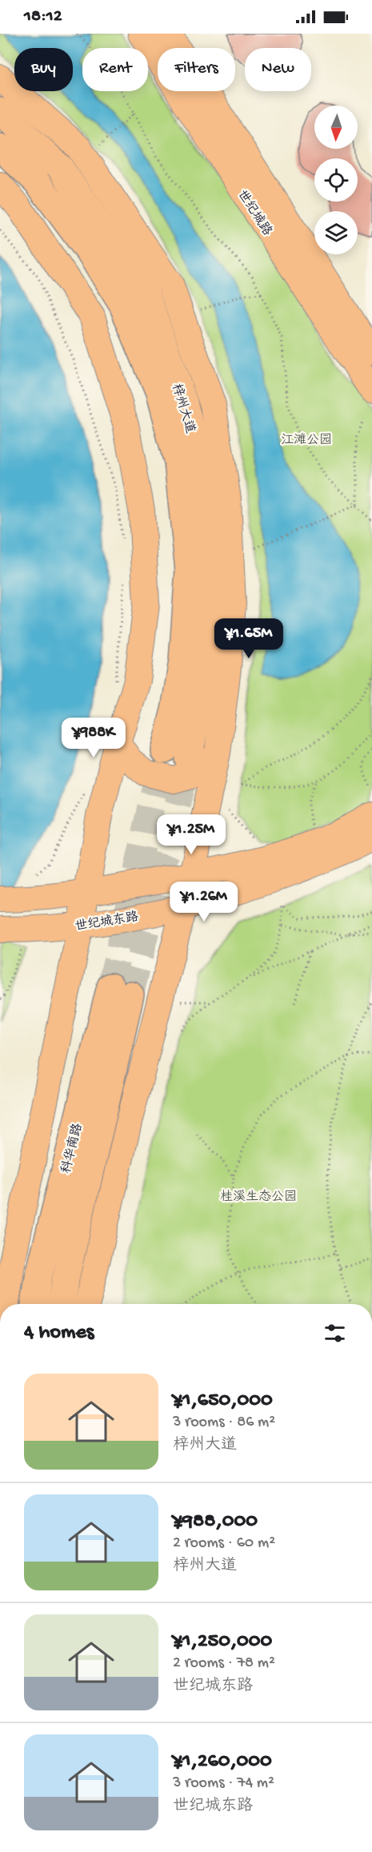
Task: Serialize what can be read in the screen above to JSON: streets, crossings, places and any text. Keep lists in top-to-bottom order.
{
  "streets": {
    "highway": ["梓州大道", "科华南路"],
    "main road": ["世纪城路", "世纪城东路"]
  },
  "parks": ["江滩公园", "桂溪生态公园"],
  "north": "bottom",
  "page": {
    "status": "18:12",
    "chip": [
      "Buy",
      "Rent",
      "Filters",
      "New"
    ],
    "price": [
      "¥1.65M",
      "¥988K",
      "¥1.25M",
      "¥1.26M"
    ],
    "heading": "4 homes",
    "list": [
      {
        "name": "¥1,650,000",
        "note": "3 rooms · 86 m² · 梓州大道"
      },
      {
        "name": "¥988,000",
        "note": "2 rooms · 60 m² · 梓州大道"
      },
      {
        "name": "¥1,250,000",
        "note": "2 rooms · 78 m² · 世纪城东路"
      },
      {
        "name": "¥1,260,000",
        "note": "3 rooms · 74 m² · 世纪城东路"
      }
    ]
  }
}
